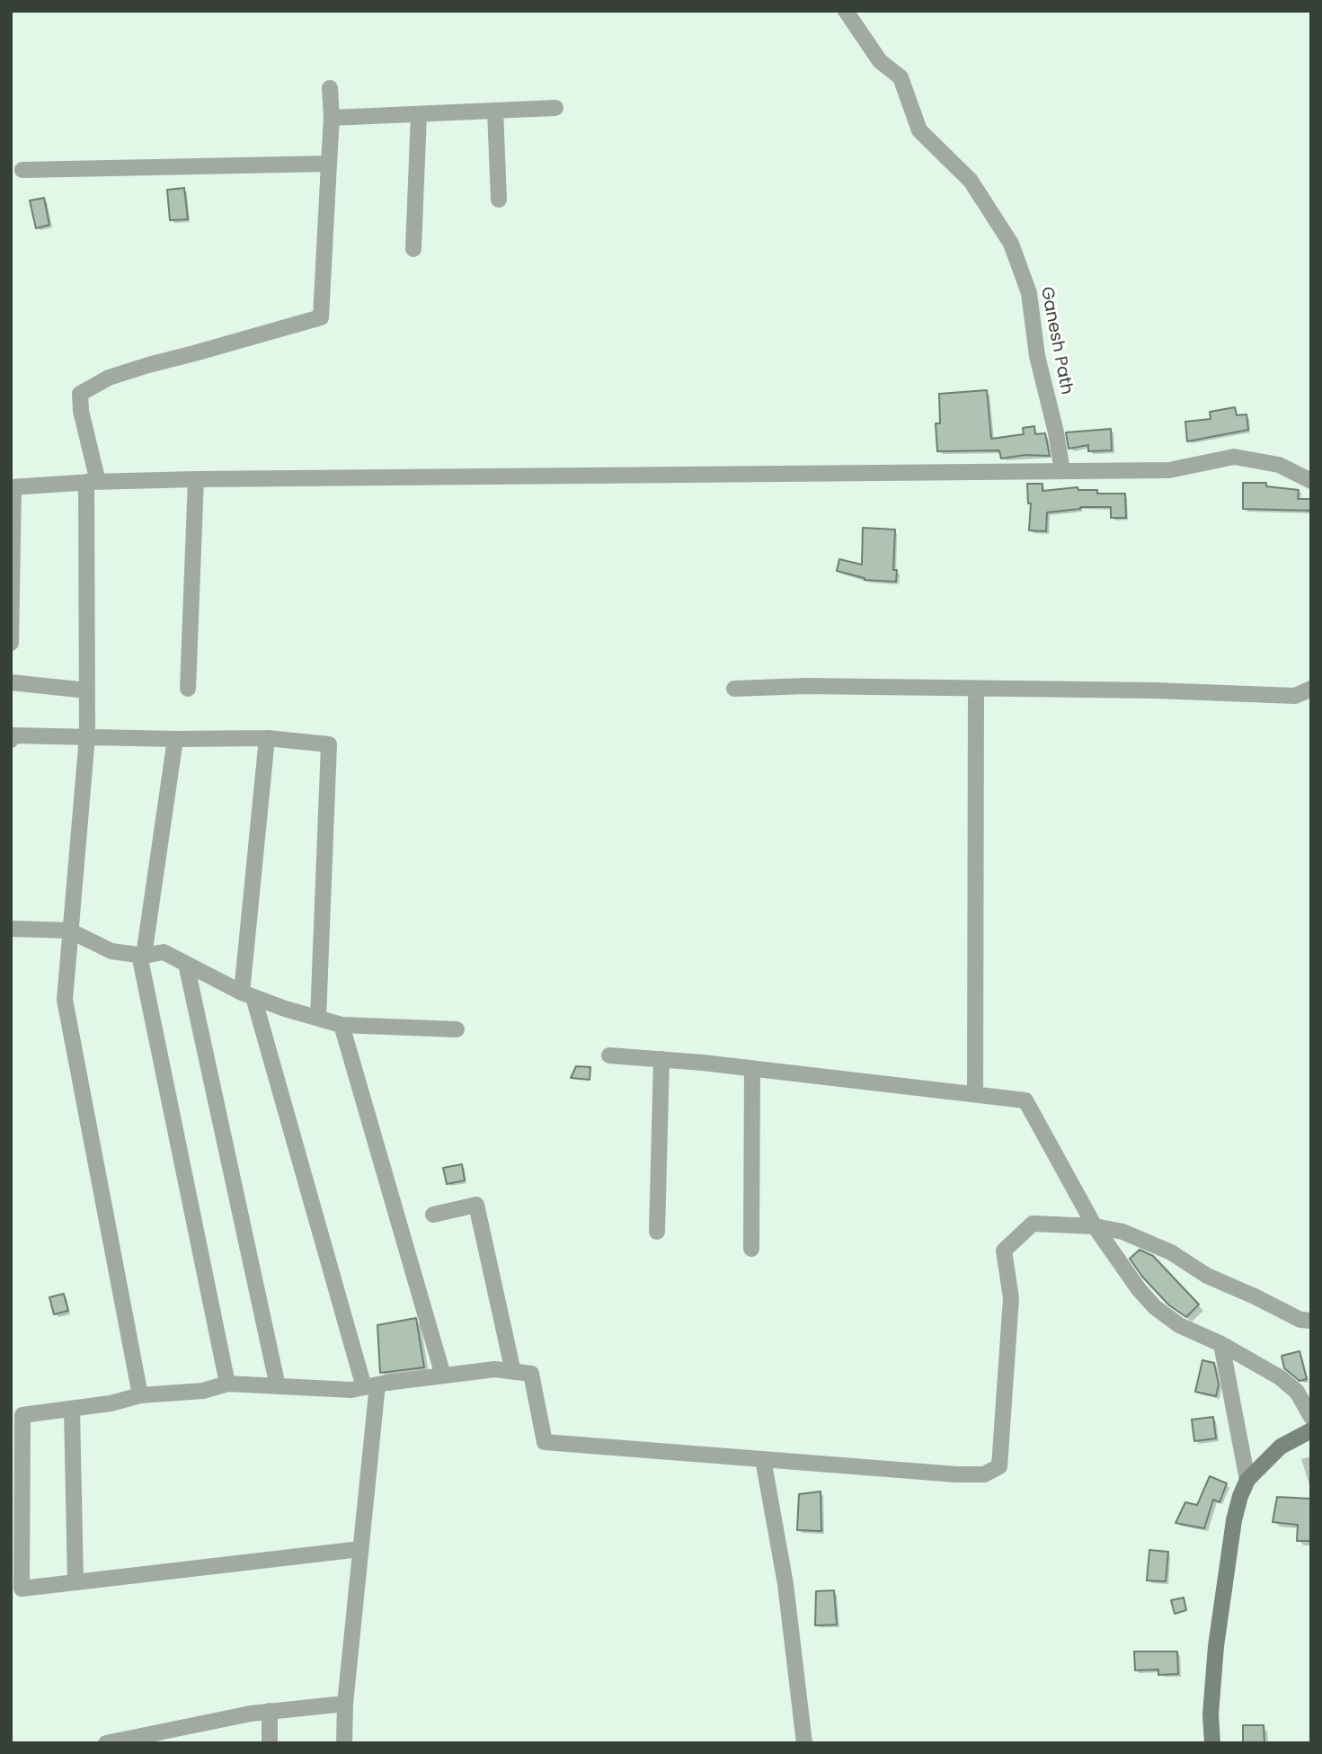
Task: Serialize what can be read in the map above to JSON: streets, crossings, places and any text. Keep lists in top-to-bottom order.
{
  "streets": {
    "street": ["Ganesh Path"]
  }
}
